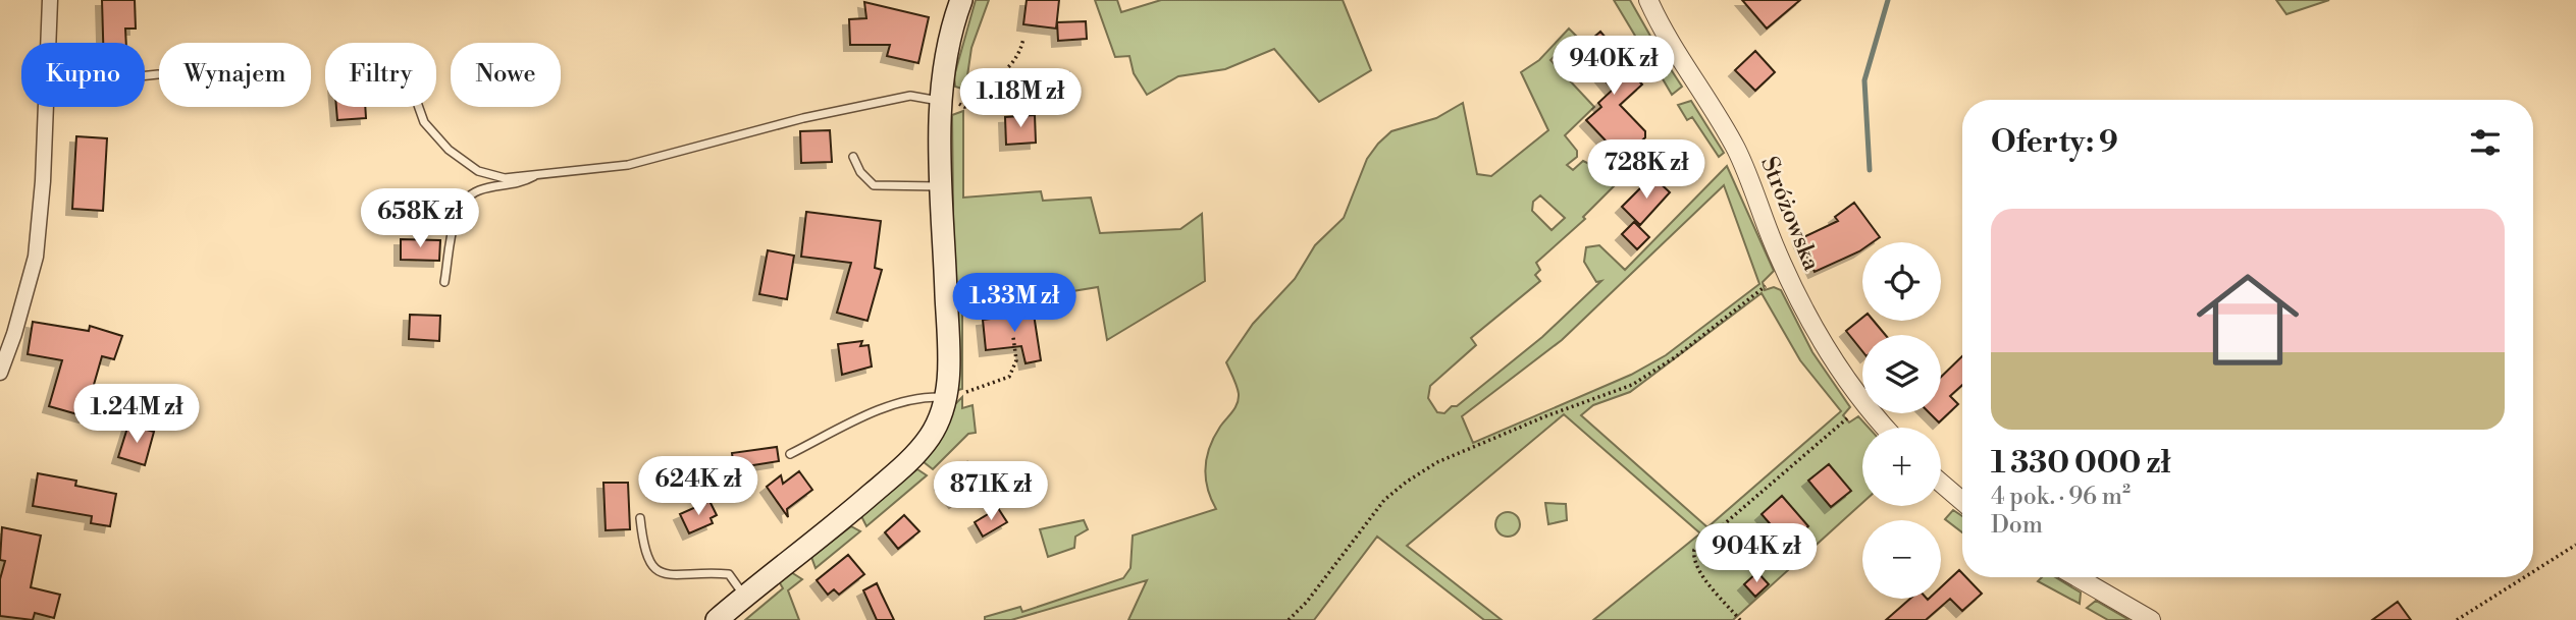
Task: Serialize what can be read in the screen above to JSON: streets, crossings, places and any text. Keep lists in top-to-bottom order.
{
  "streets": {
    "street": ["Stróżowska"]
  },
  "page": {
    "price": [
      "940K zł",
      "1.18M zł",
      "728K zł",
      "658K zł",
      "1.33M zł",
      "1.24M zł",
      "624K zł",
      "871K zł",
      "904K zł"
    ],
    "chip": [
      "Kupno",
      "Wynajem",
      "Filtry",
      "Nowe"
    ],
    "heading": "Oferty: 9",
    "list": [
      {
        "name": "1 330 000 zł",
        "note": "4 pok. · 96 m² · Dom"
      }
    ],
    "map_buttons": ["+", "−"]
  }
}
